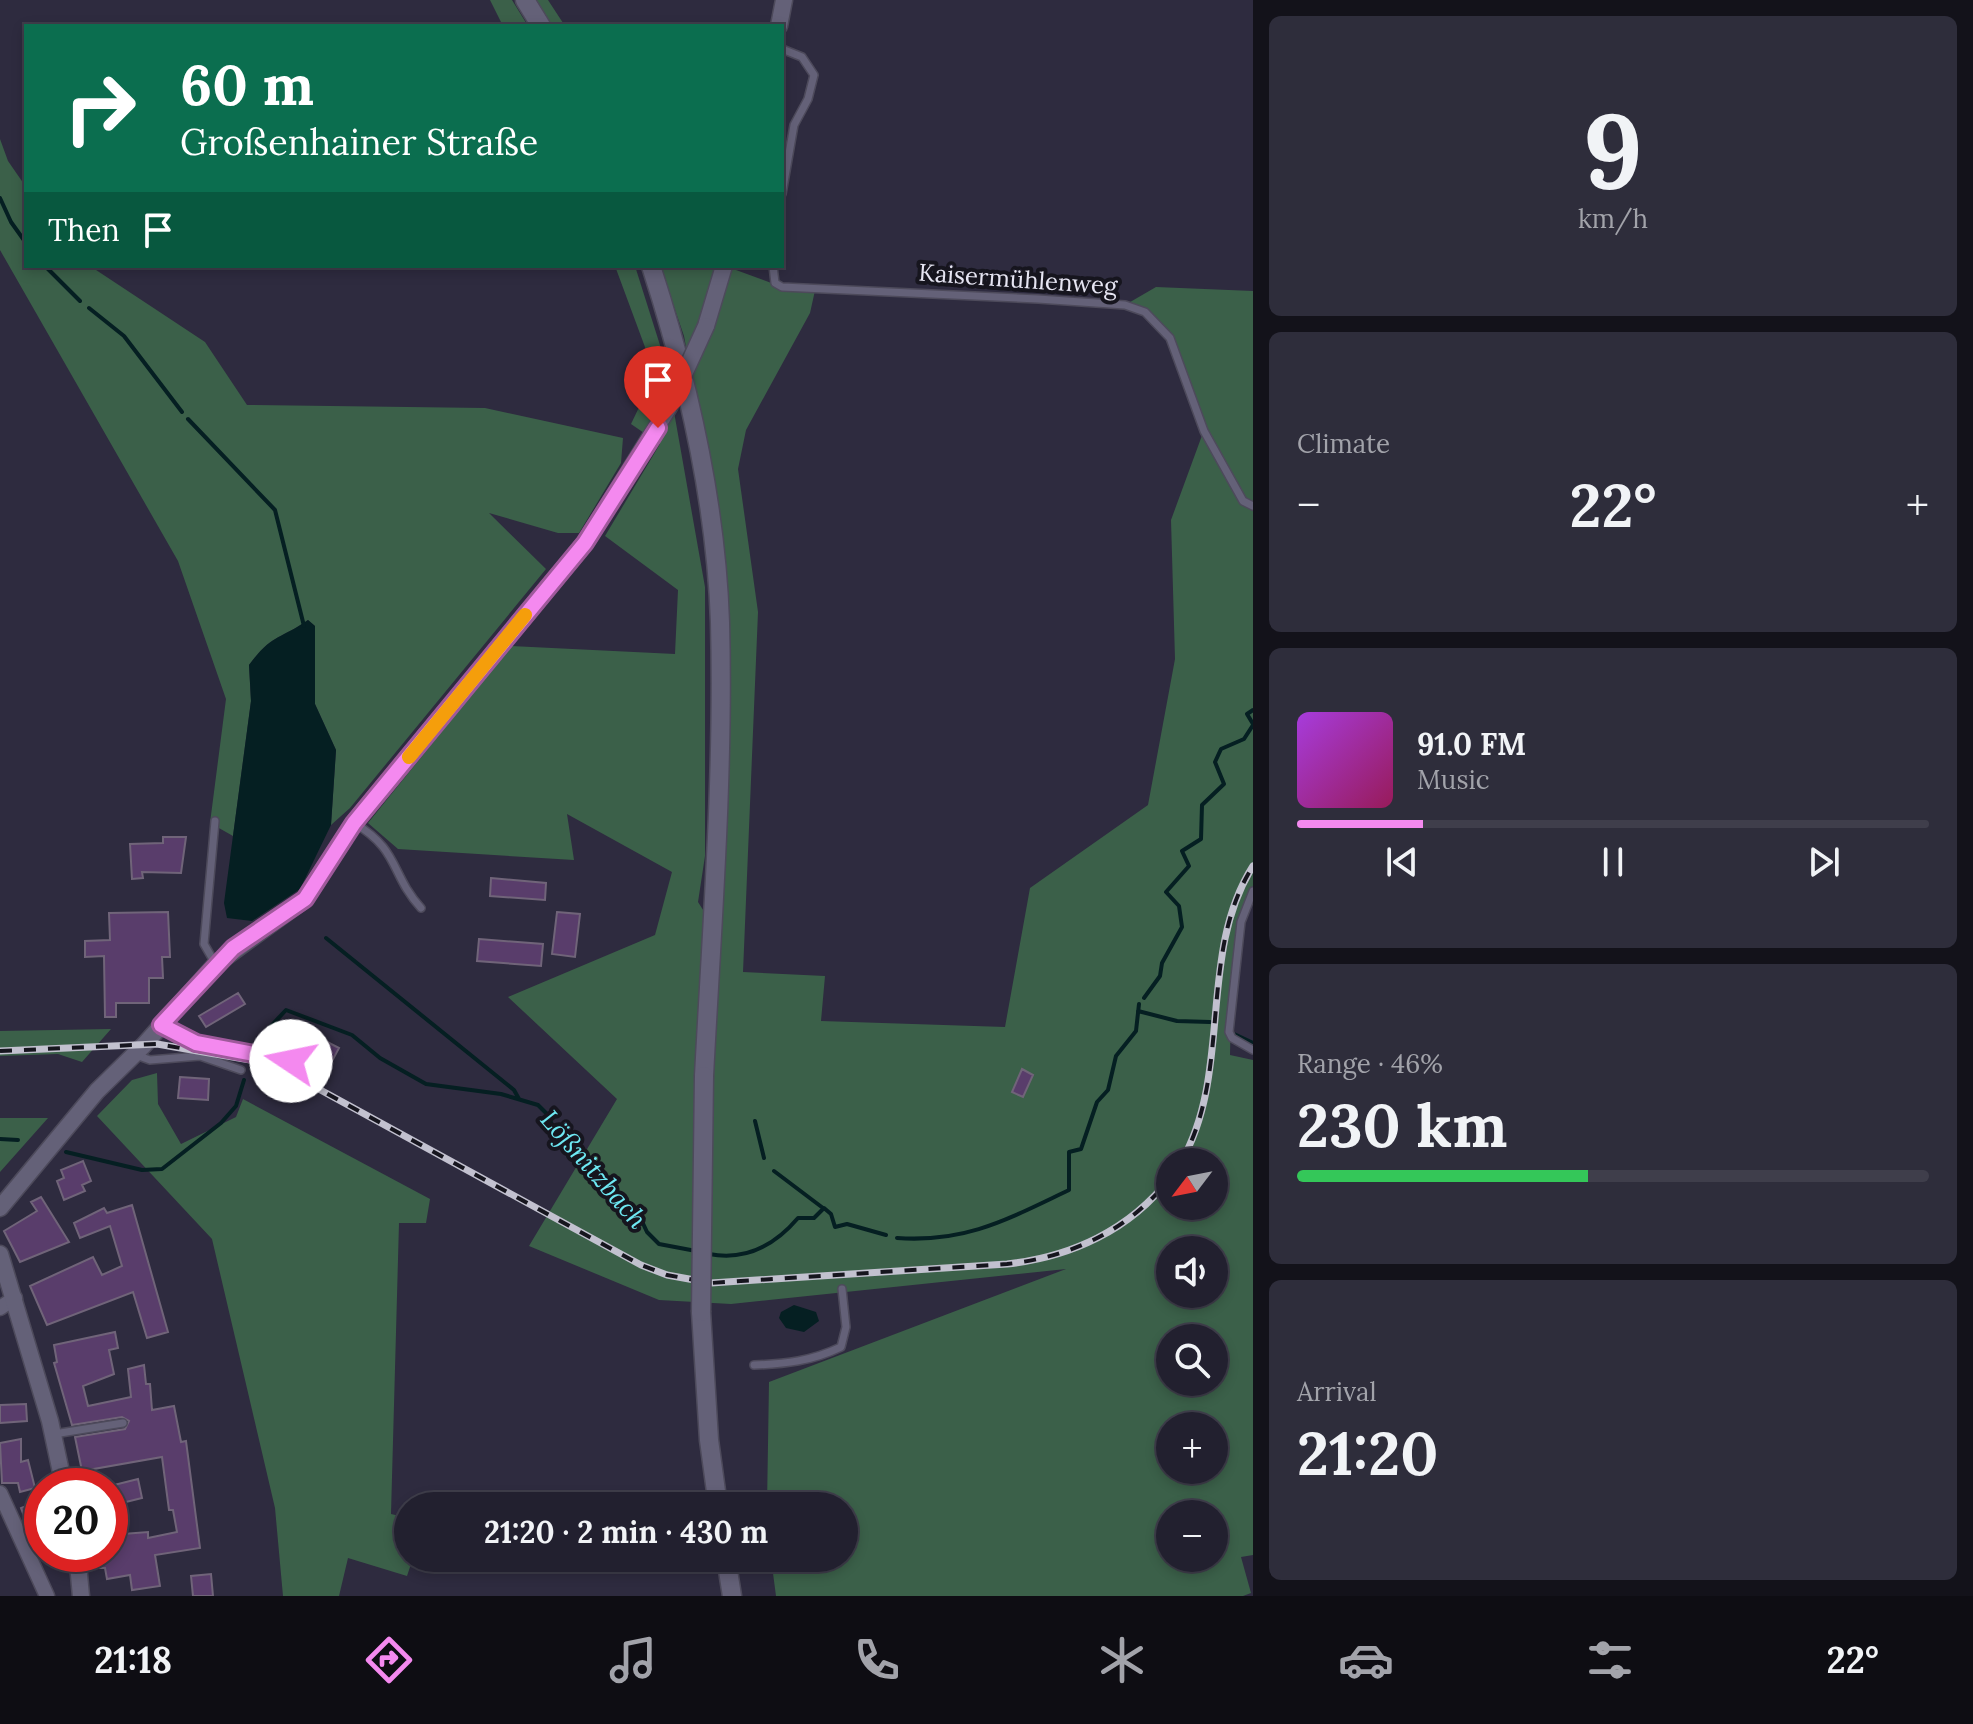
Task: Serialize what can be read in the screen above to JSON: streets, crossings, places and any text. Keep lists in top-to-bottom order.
{
  "streets": {
    "lane": ["Kaisermühlenweg"]
  },
  "water": ["Lößnitzbach"],
  "north": "bottom left",
  "page": {
    "tile": [
      ["9", "km/h"],
      "Climate",
      ["Range · 46%", "230 km"],
      ["Arrival", "21:20"]
    ],
    "turn": ["60 m", "Großenhainer Straße"],
    "then": "Then",
    "heat": ["−", "22°", "+"],
    "song": ["91.0 FM", "Music"],
    "map_buttons": ["+", "−"],
    "limit": "20",
    "trip": "21:20 · 2 min · 430 m",
    "tabs": ["21:18", "22°"]
  }
}
